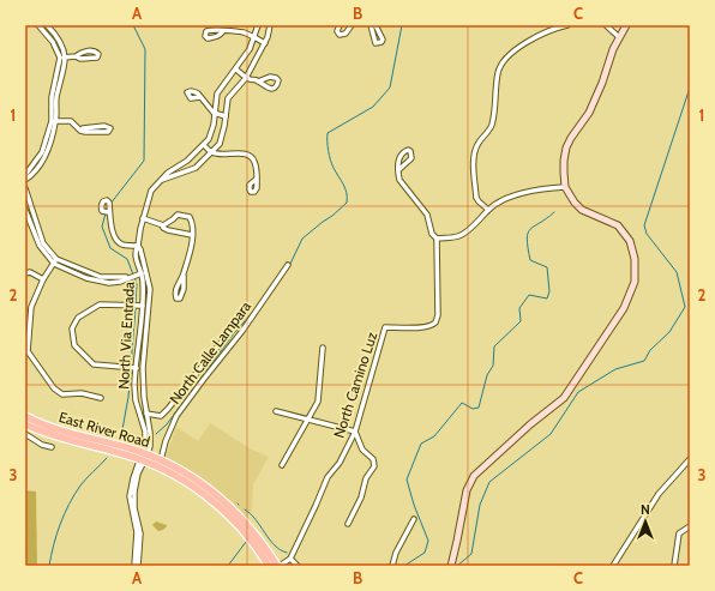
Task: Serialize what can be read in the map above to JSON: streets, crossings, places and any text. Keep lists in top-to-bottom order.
{
  "streets": {
    "main road": ["East River Road"],
    "street": ["North Via Entrada", "North Calle Lampara", "North Camino Luz"]
  },
  "crossings": [
    ["North Via Entrada", "North Calle Lampara"],
    ["North Via Entrada", "East River Road"],
    ["North Calle Lampara", "East River Road"]
  ],
  "north": "top",
  "grid": {
    "columns": ["A", "B", "C"],
    "rows": ["1", "2", "3"]
  }
}
